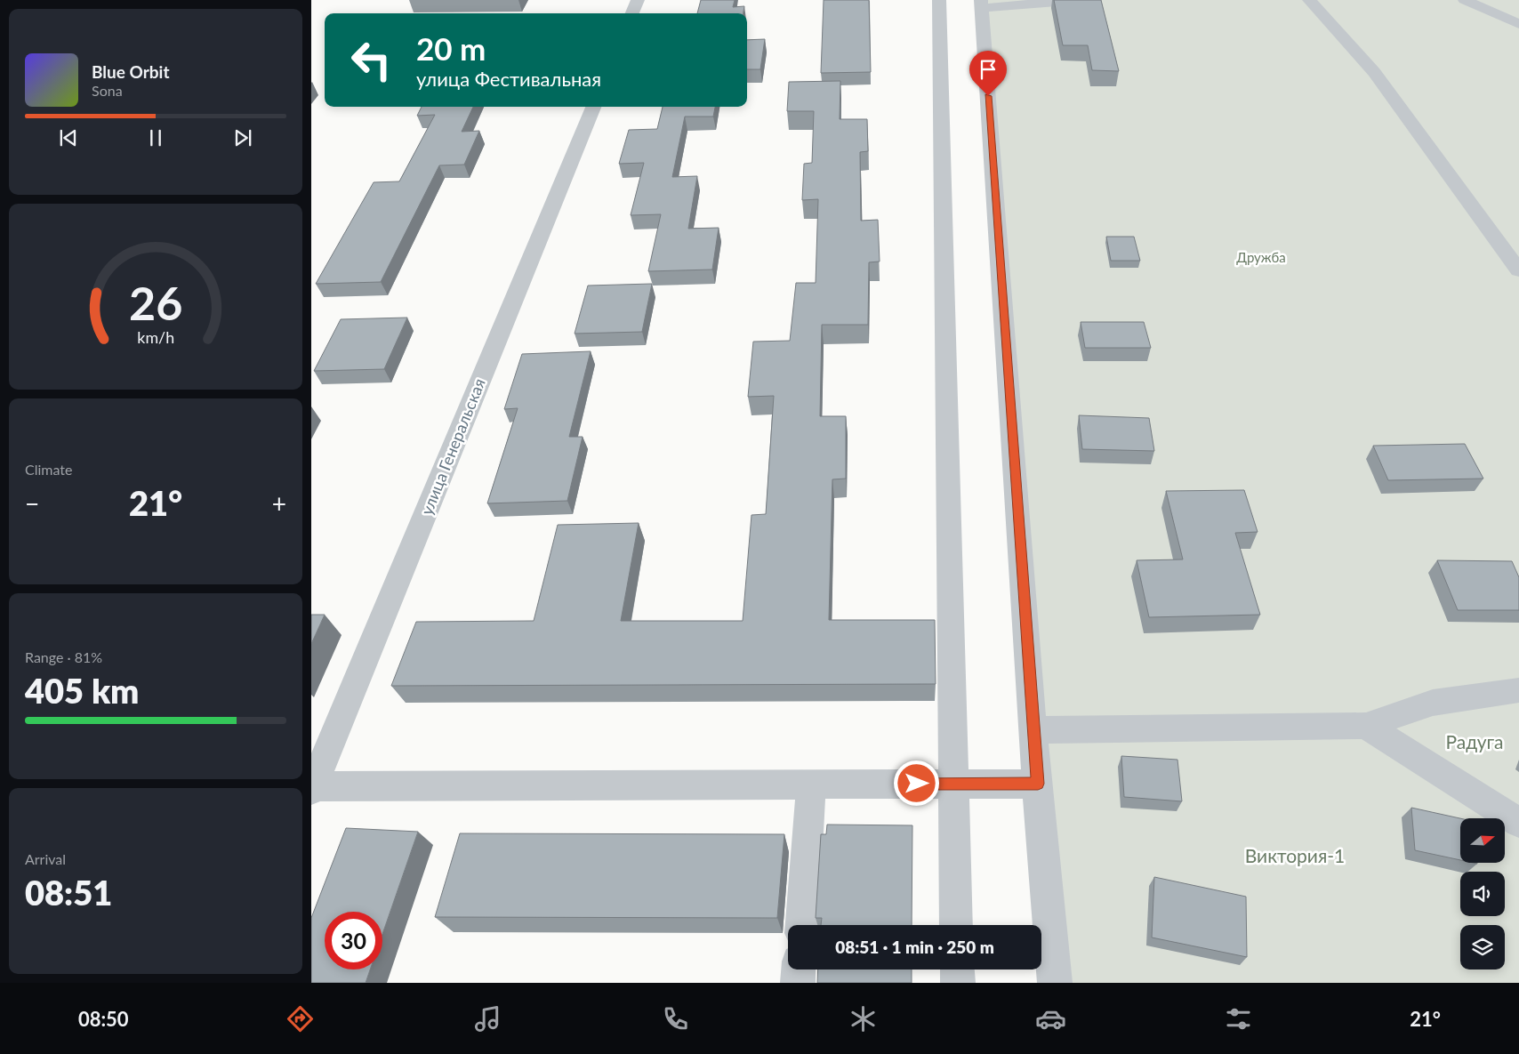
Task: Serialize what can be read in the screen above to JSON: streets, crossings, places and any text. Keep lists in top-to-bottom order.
{
  "streets": {
    "street": ["улица Генеральская"]
  },
  "parks": ["Дружба", "Радуга", "Виктория-1"],
  "north": "right",
  "page": {
    "turn": ["20 m", "улица Фестивальная"],
    "song": ["Blue Orbit", "Sona"],
    "tile": [
      "Climate",
      ["Range · 81%", "405 km"],
      ["Arrival", "08:51"]
    ],
    "heat": ["−", "21°", "+"],
    "limit": "30",
    "trip": "08:51 · 1 min · 250 m",
    "tabs": ["08:50", "21°"],
    "gauge": ["26", "km/h"]
  }
}
